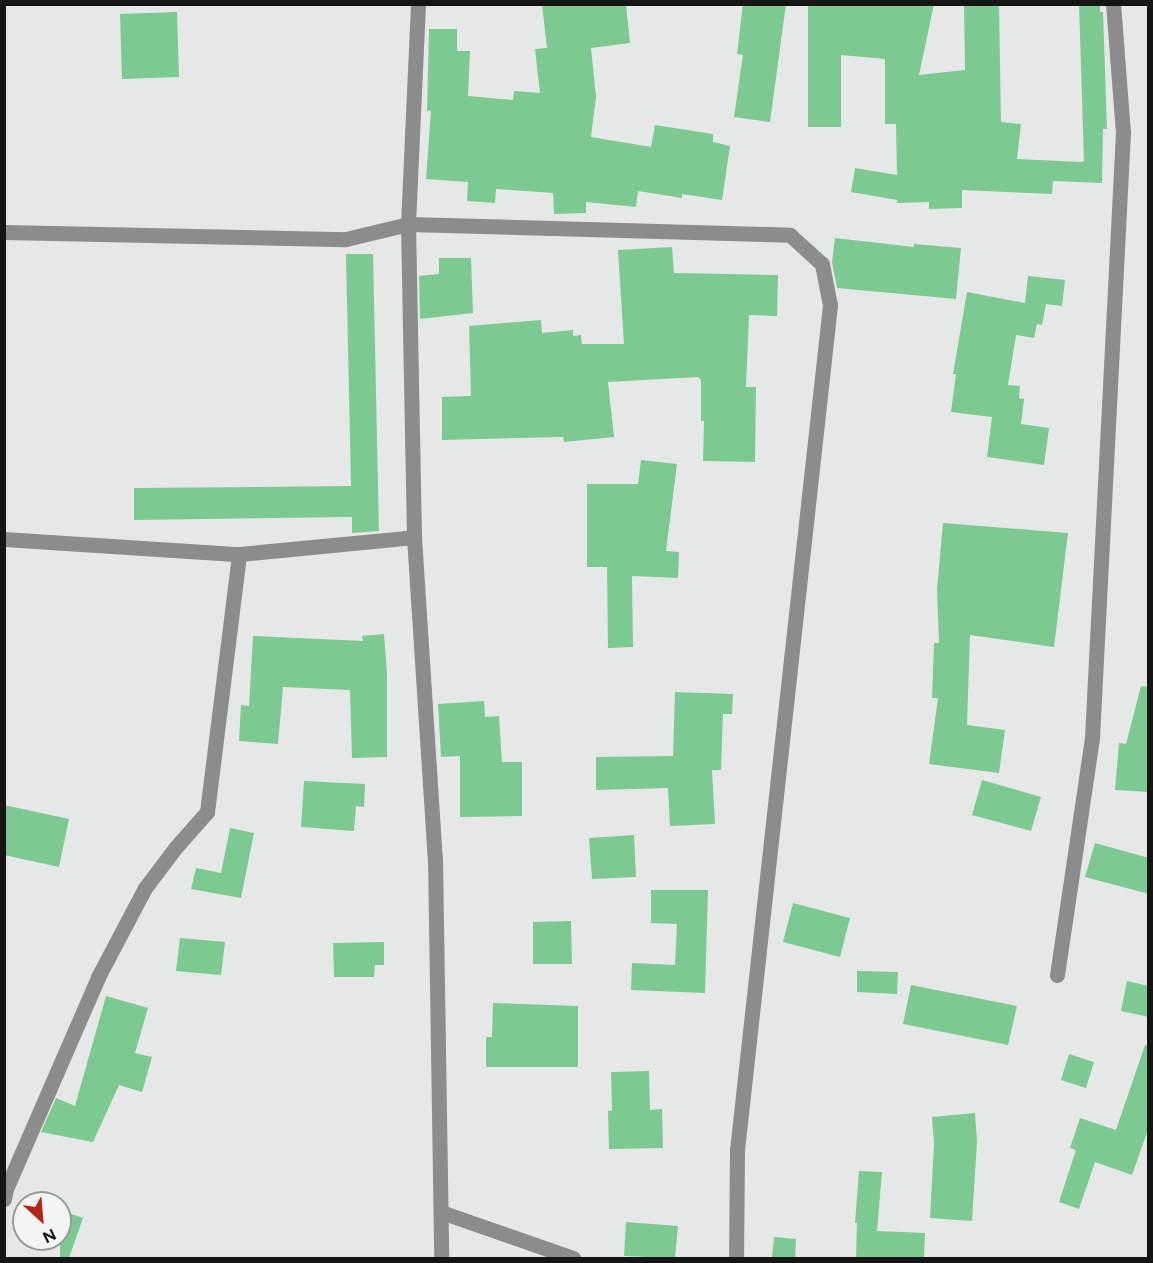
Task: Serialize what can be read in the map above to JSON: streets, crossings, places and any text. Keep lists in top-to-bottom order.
{
  "north": "bottom right"
}
